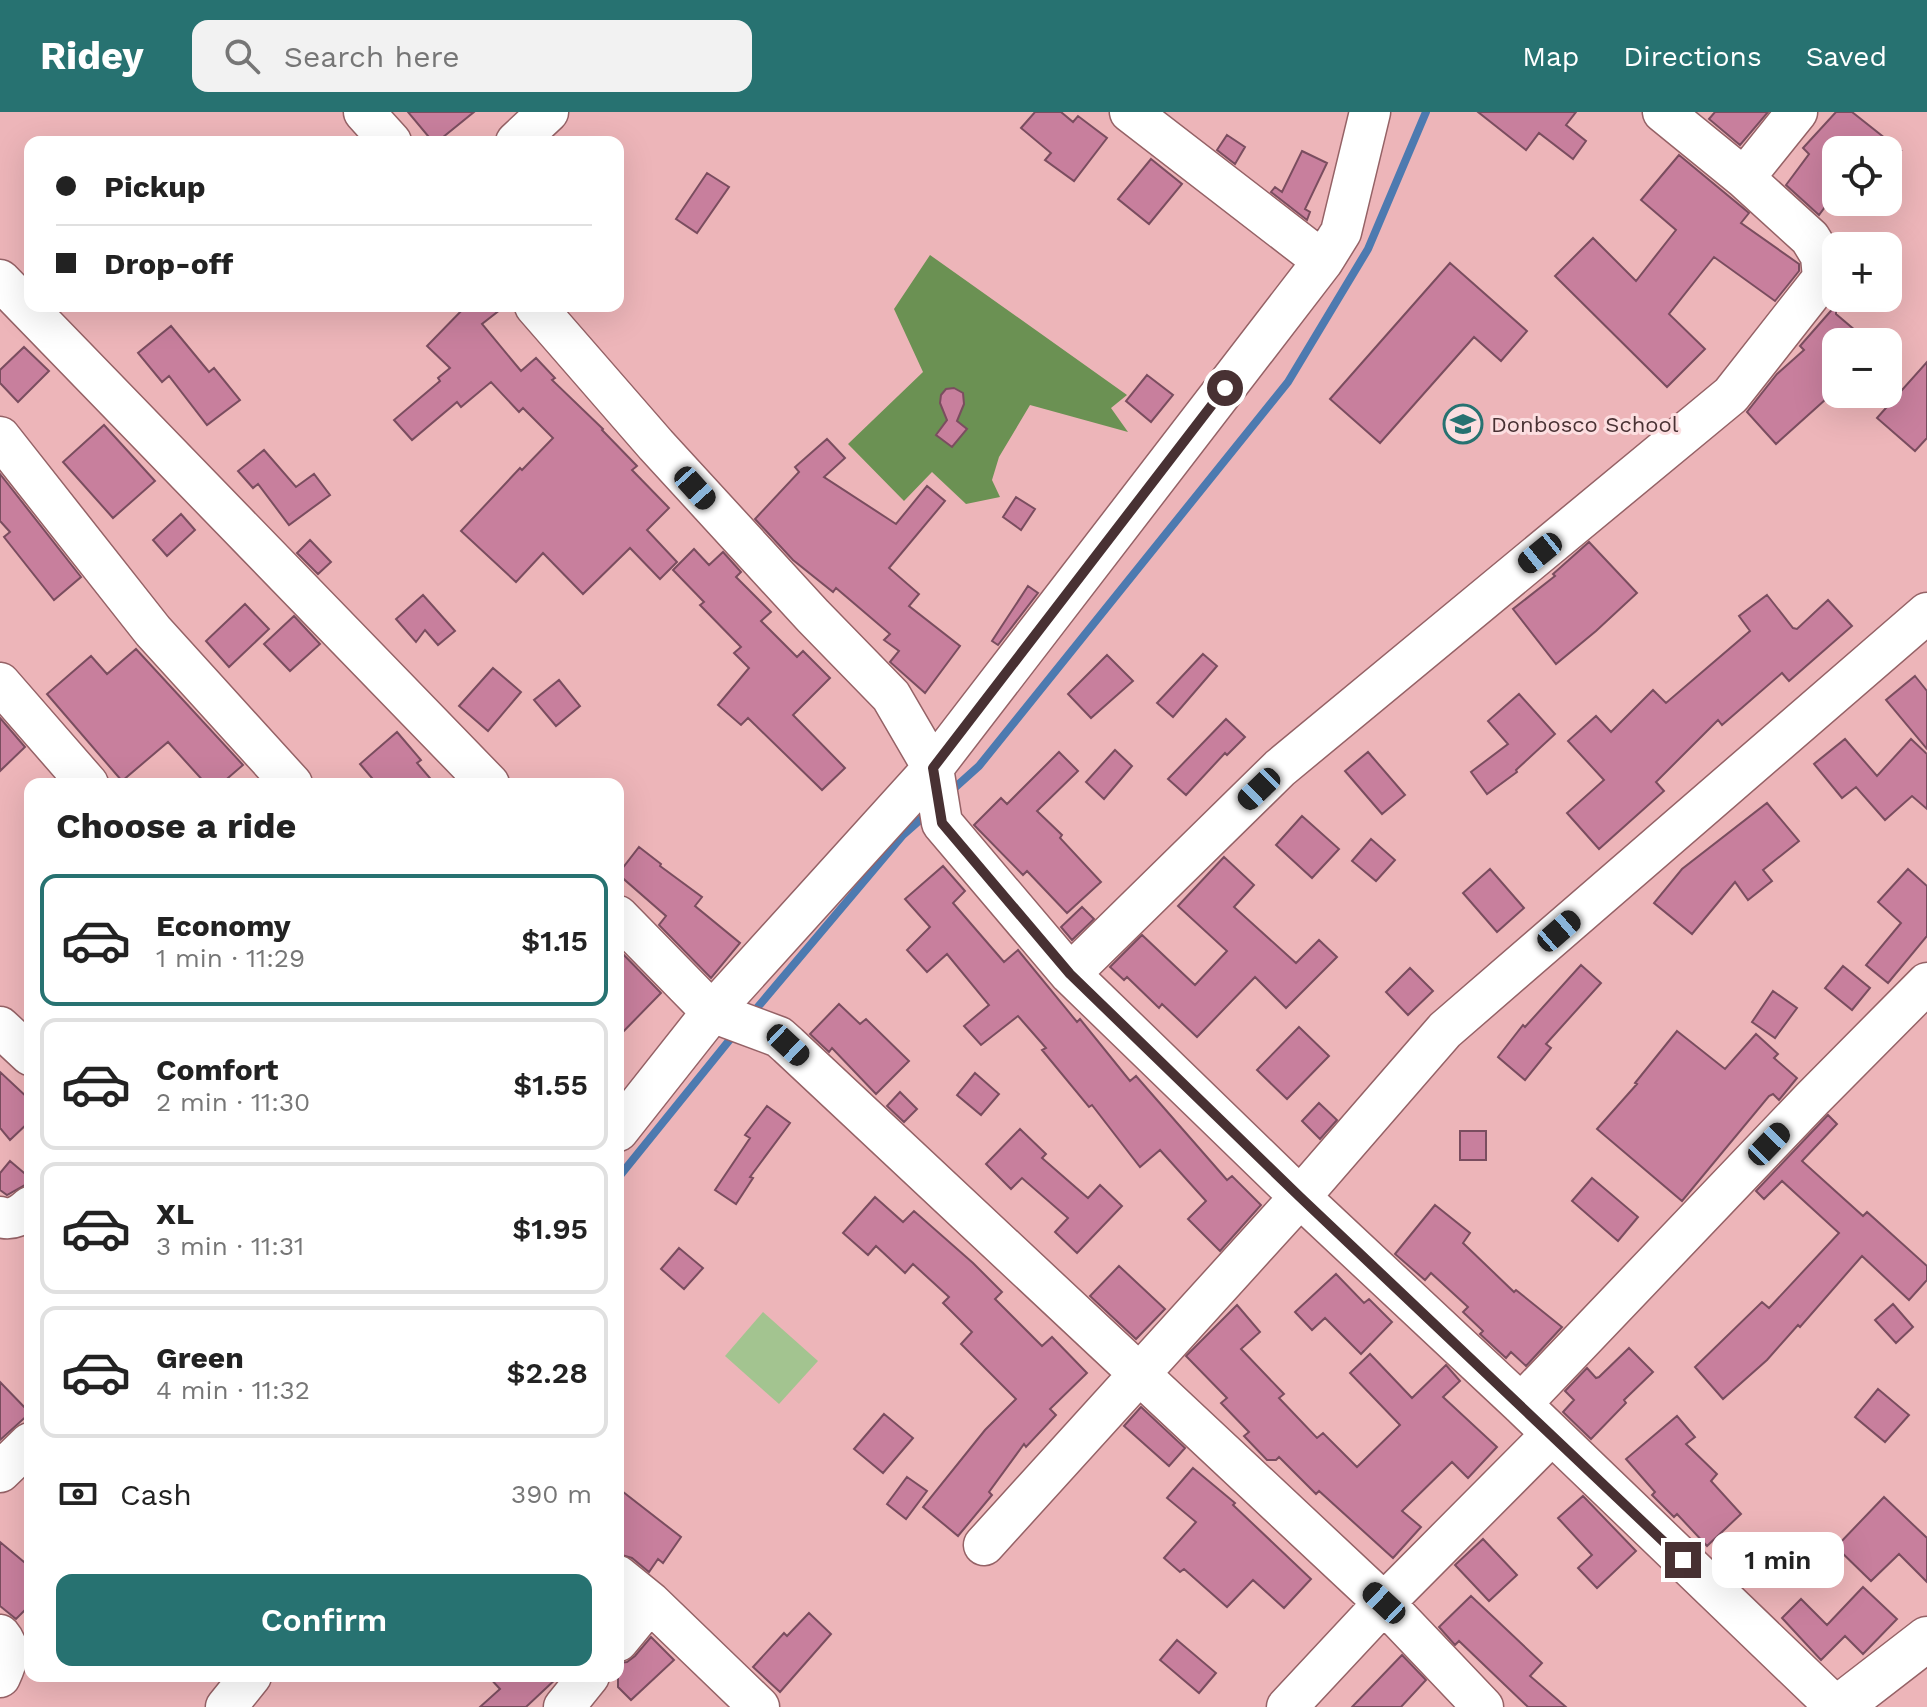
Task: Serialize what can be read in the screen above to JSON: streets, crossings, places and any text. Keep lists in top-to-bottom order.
{
  "places": {
    "school or university": ["Donbosco School"]
  },
  "page": {
    "header": "Ridey",
    "search": "Search here",
    "nav": ["Map", "Directions", "Saved"],
    "map_buttons": ["+", "−"],
    "banner": ["Pickup", "Drop-off"],
    "heading": "Choose a ride",
    "list": [
      {
        "name": "Economy",
        "note": "1 min · 11:29",
        "value": "$1.15"
      },
      {
        "name": "Comfort",
        "note": "2 min · 11:30",
        "value": "$1.55"
      },
      {
        "name": "XL",
        "note": "3 min · 11:31",
        "value": "$1.95"
      },
      {
        "name": "Green",
        "note": "4 min · 11:32",
        "value": "$2.28"
      }
    ],
    "pay": ["Cash", "390 m"],
    "bubble": "1 min",
    "buttons": "Confirm"
  }
}
